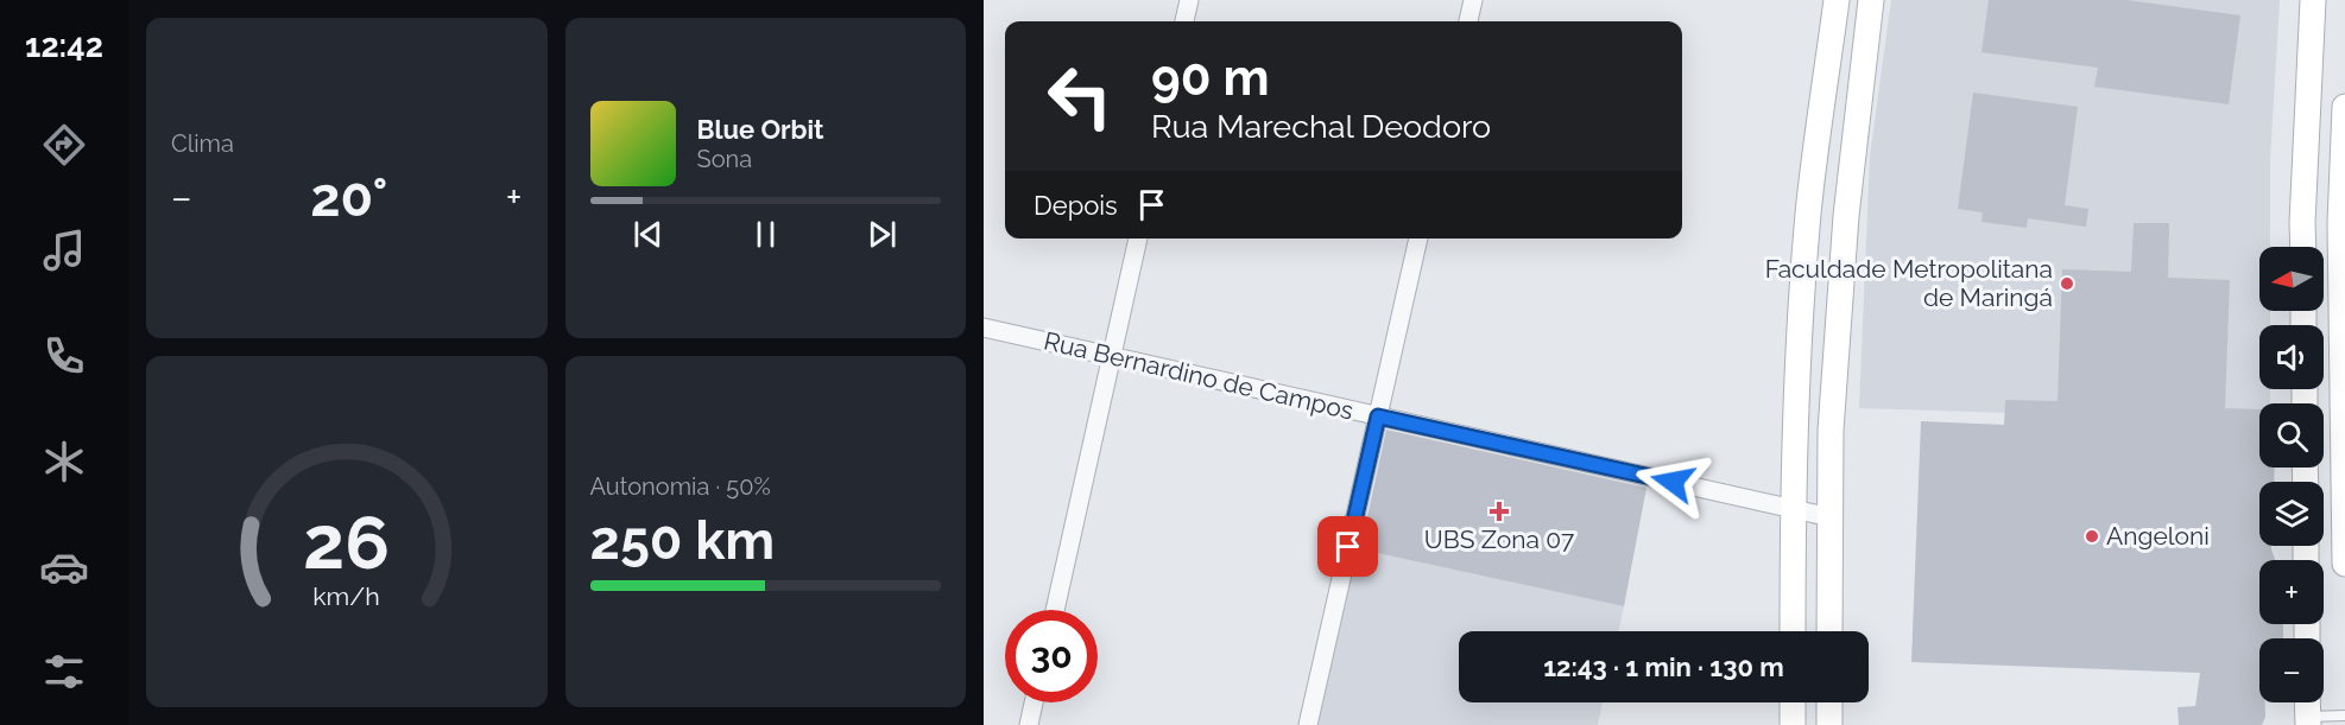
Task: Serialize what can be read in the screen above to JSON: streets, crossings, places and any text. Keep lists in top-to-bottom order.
{
  "streets": {
    "street": ["Rua Bernardino de Campos"]
  },
  "places": {
    "other": ["Faculdade Metropolitana de Maringá", "Angeloni"],
    "health": ["UBS Zona 07"]
  },
  "north": "left",
  "page": {
    "tabs": "12:42",
    "tile": [
      "Clima",
      ["Autonomia · 50%", "250 km"]
    ],
    "turn": ["90 m", "Rua Marechal Deodoro"],
    "song": ["Blue Orbit", "Sona"],
    "heat": ["−", "20°", "+"],
    "then": "Depois",
    "map_buttons": ["+", "−"],
    "limit": "30",
    "trip": "12:43 · 1 min · 130 m",
    "gauge": ["26", "km/h"]
  }
}
